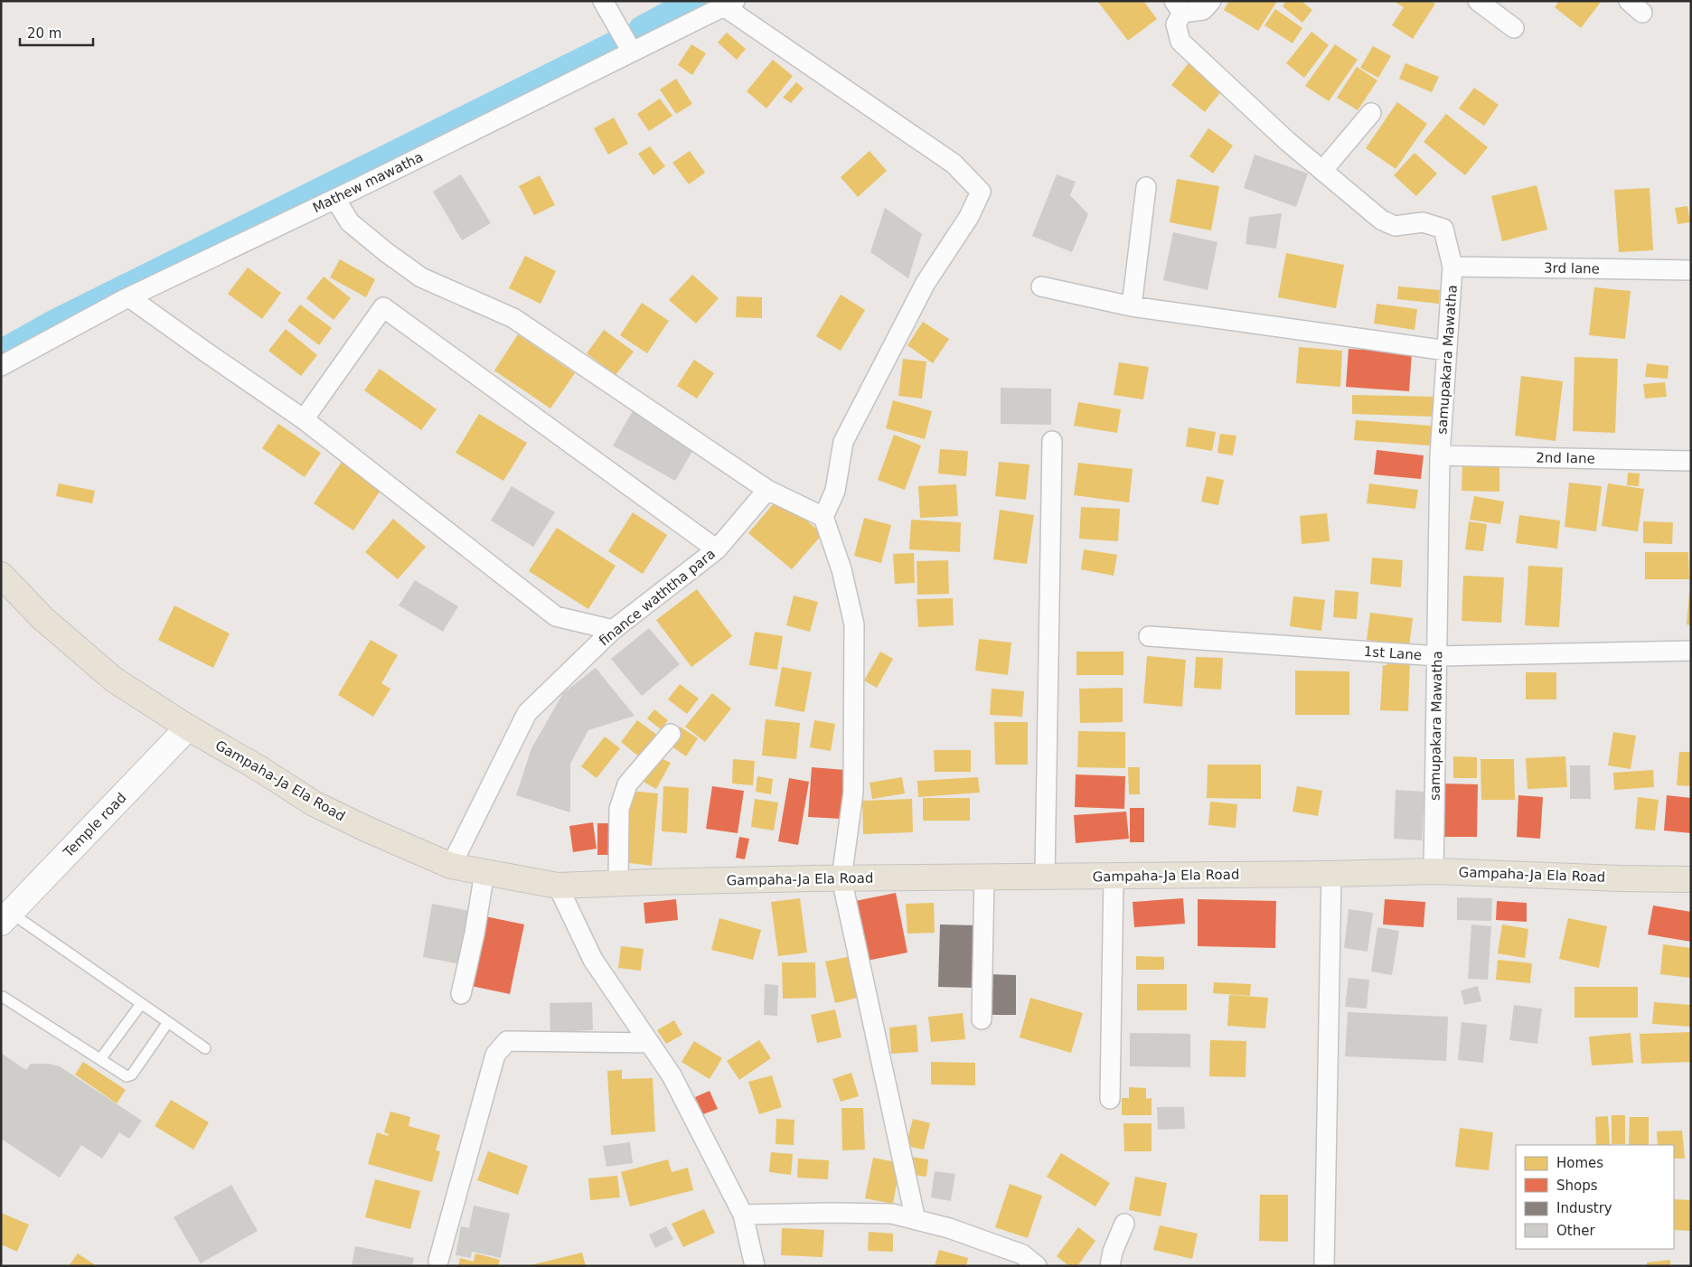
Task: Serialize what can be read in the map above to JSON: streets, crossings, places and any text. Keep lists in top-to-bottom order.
{
  "streets": {
    "highway": ["Gampaha-Ja Ela Road"],
    "street": [
      "Mathew mawatha",
      "3rd lane",
      "samupakara Mawatha",
      "2nd lane",
      "finance waththa para",
      "1st Lane",
      "Temple road"
    ]
  },
  "crossings": [
    ["3rd lane", "samupakara Mawatha"],
    ["samupakara Mawatha", "2nd lane"],
    ["samupakara Mawatha", "1st Lane"],
    ["samupakara Mawatha", "Gampaha-Ja Ela Road"],
    ["finance waththa para", "Gampaha-Ja Ela Road"],
    ["Gampaha-Ja Ela Road", "Temple road"]
  ],
  "legend": [
    "Homes",
    "Shops",
    "Industry",
    "Other"
  ],
  "scale_bar": "20 m"
}
